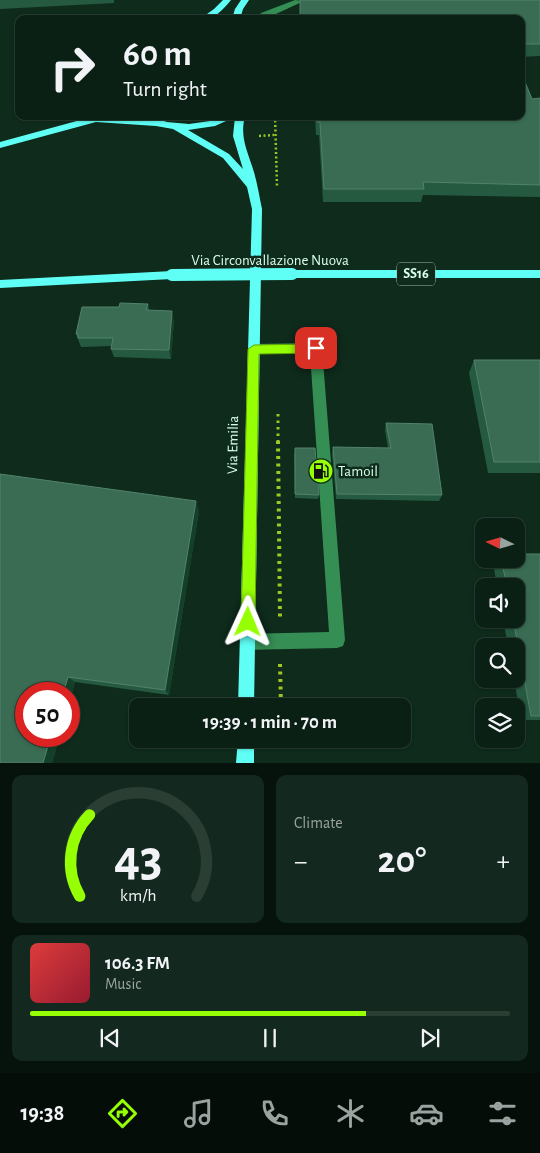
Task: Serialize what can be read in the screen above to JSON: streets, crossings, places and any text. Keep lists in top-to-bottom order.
{
  "streets": {
    "main road": ["Via Circonvallazione Nuova", "SS16", "Via Emilia"]
  },
  "places": {
    "fuel station": ["Tamoil"]
  },
  "north": "left",
  "page": {
    "turn": ["60 m", "Turn right"],
    "limit": "50",
    "trip": "19:39 · 1 min · 70 m",
    "tile": "Climate",
    "heat": ["−", "20°", "+"],
    "song": ["106.3 FM", "Music"],
    "tabs": "19:38",
    "gauge": ["43", "km/h"]
  }
}
